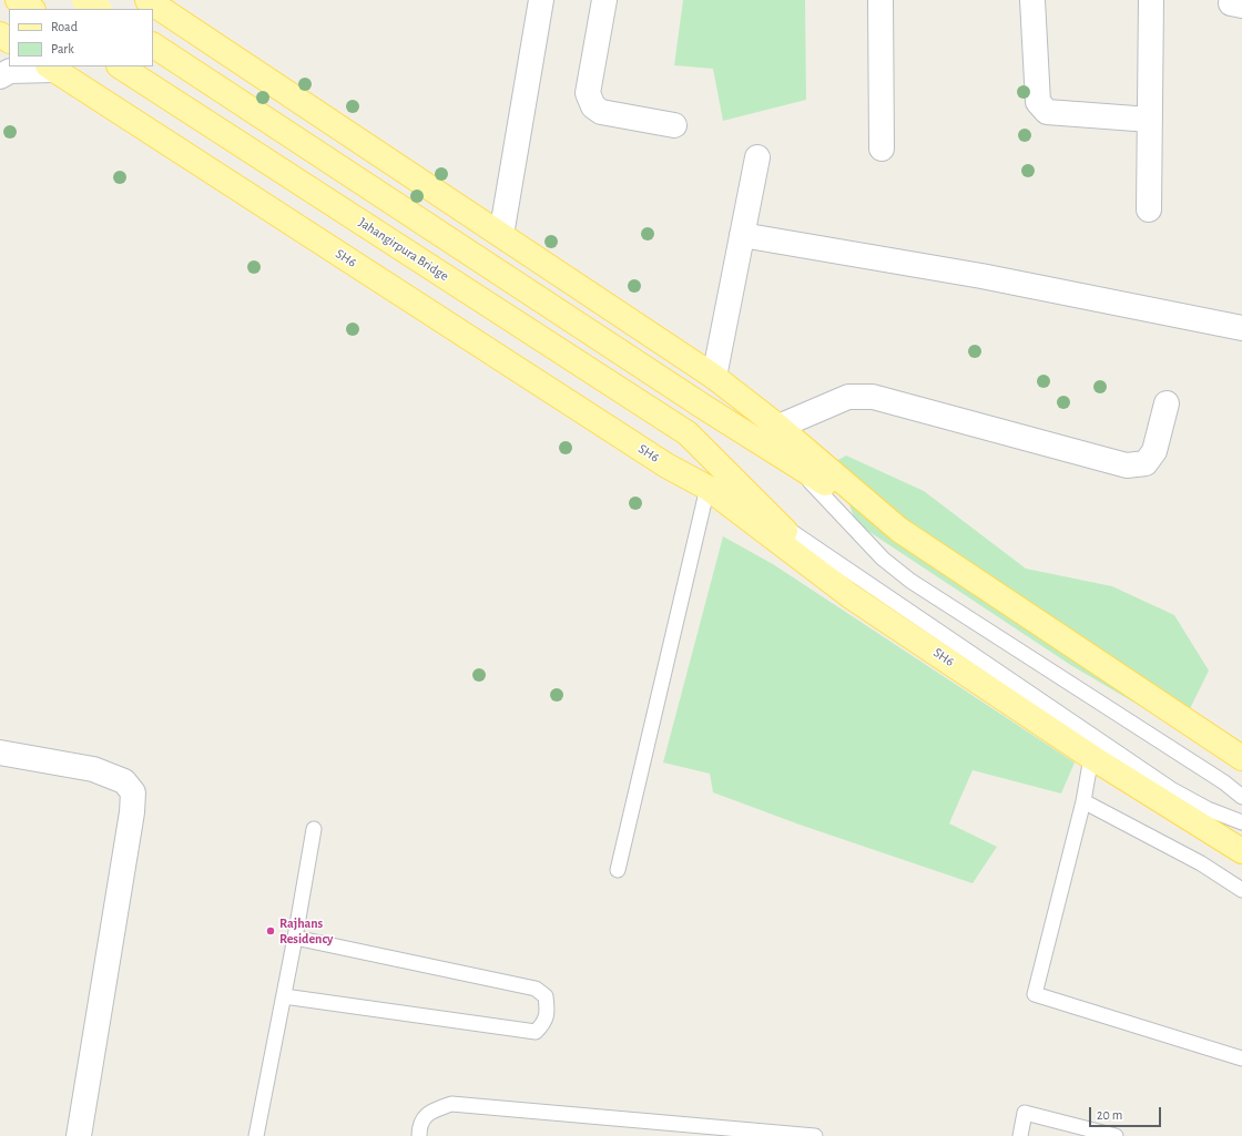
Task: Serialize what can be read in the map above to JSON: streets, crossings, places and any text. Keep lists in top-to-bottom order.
{
  "streets": {
    "main road": ["Jahangirpura Bridge", "SH6"]
  },
  "crossings": [
    ["Jahangirpura Bridge", "SH6"]
  ],
  "places": ["Rajhans Residency"],
  "legend": ["Road", "Park"],
  "scale_bar": "20 m"
}
